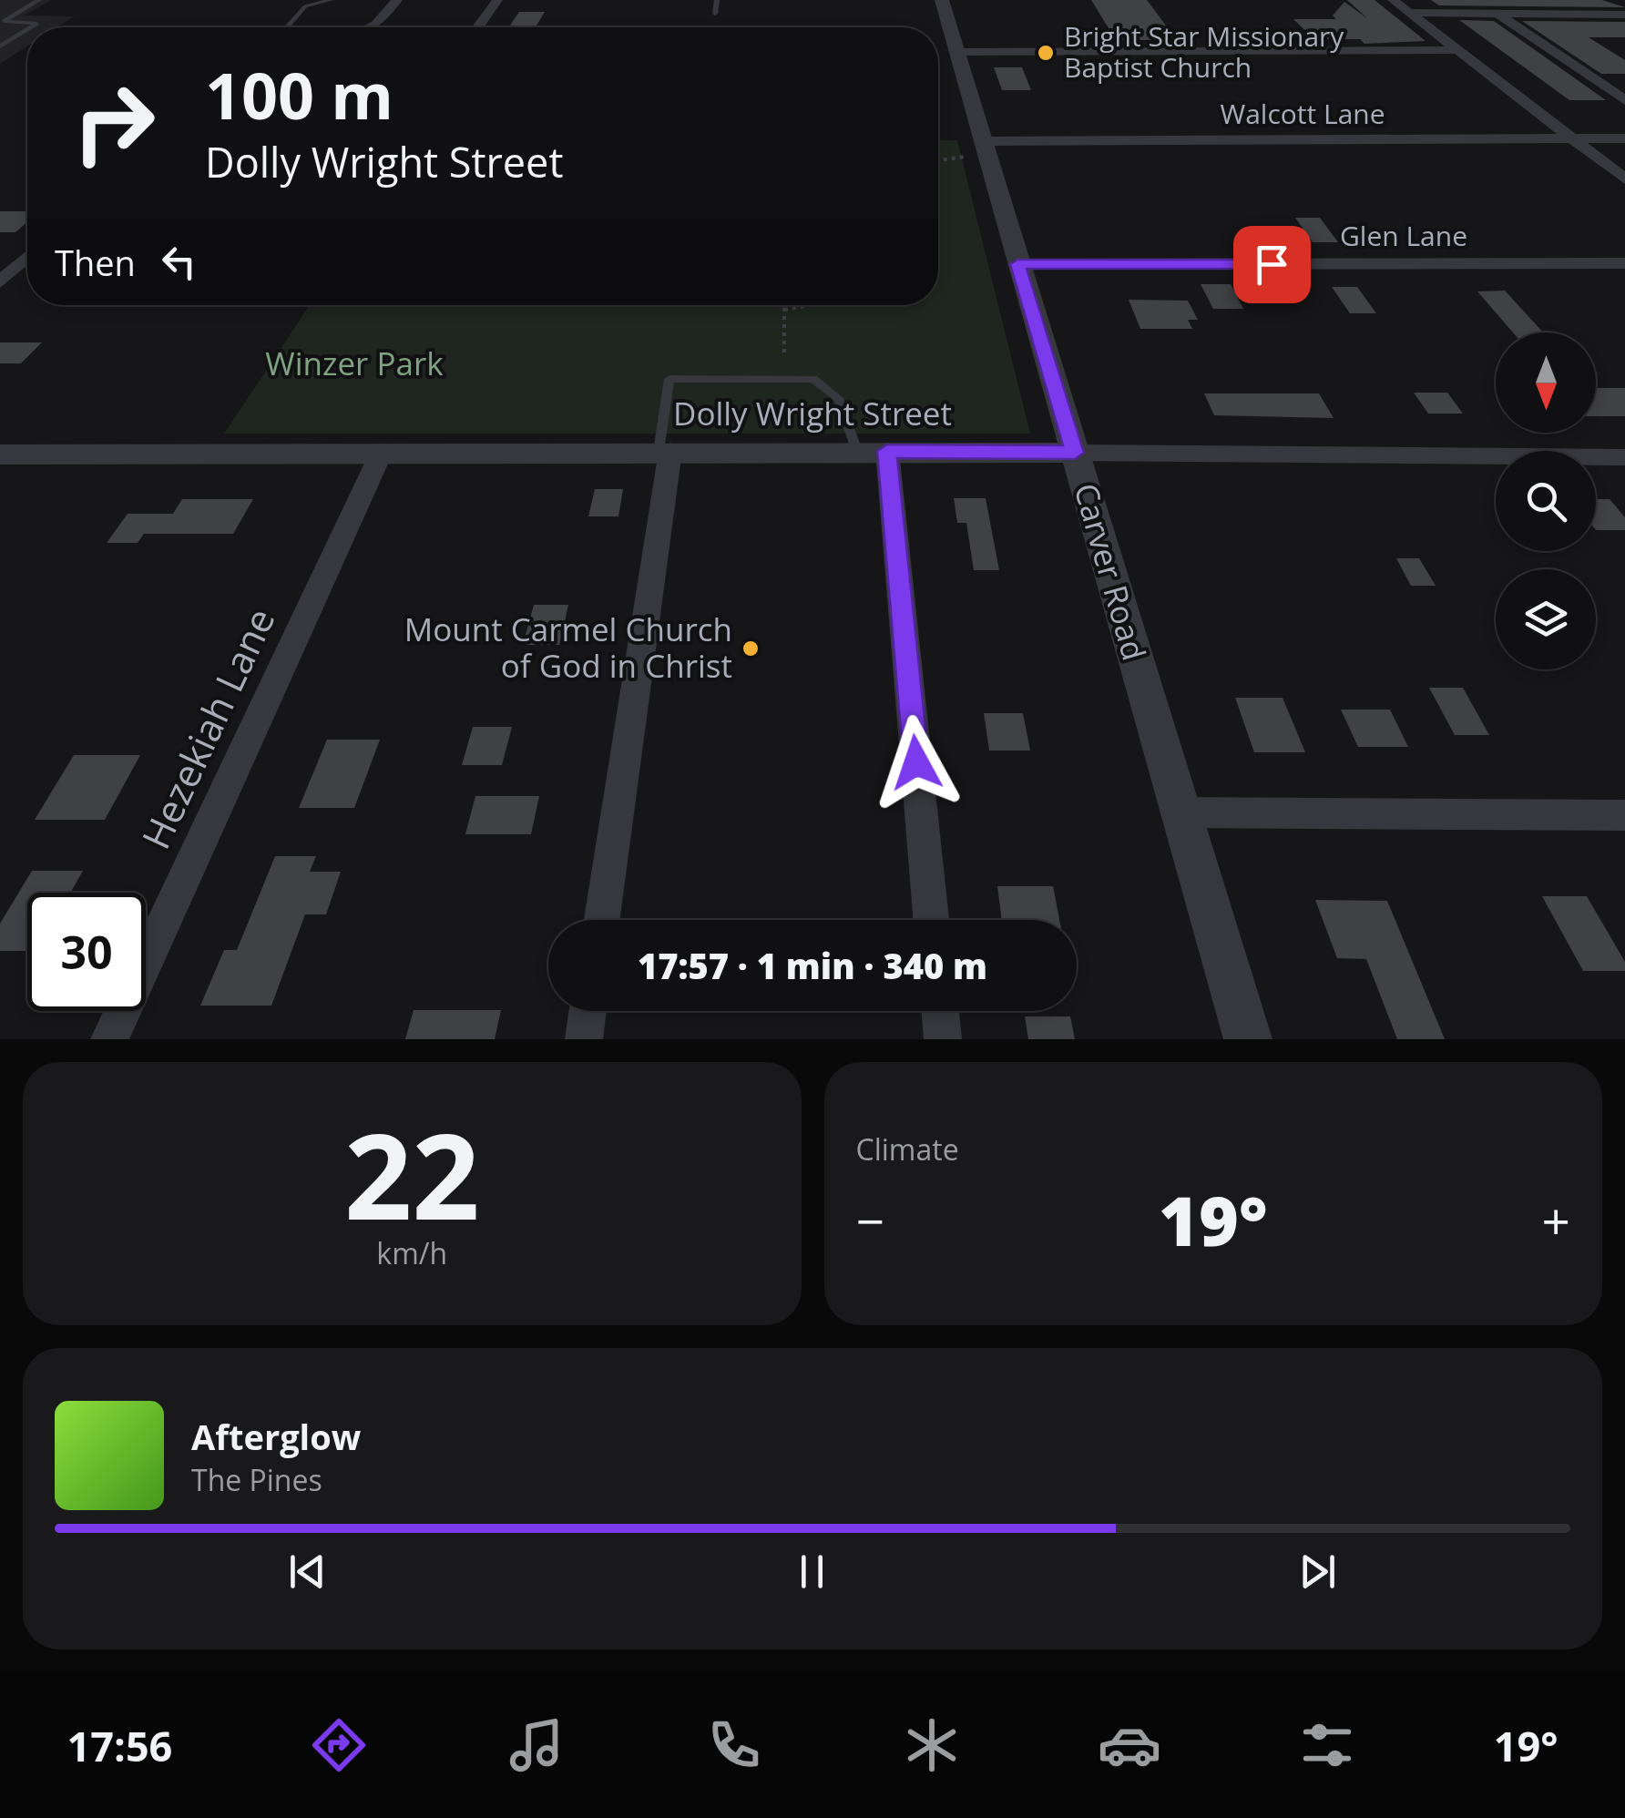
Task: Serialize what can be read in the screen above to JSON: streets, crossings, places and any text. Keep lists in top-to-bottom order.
{
  "streets": {
    "street": [
      "Walcott Lane",
      "Glen Lane",
      "Dolly Wright Street",
      "Carver Road",
      "Hezekiah Lane"
    ]
  },
  "crossings": [
    ["Walcott Lane", "Carver Road"],
    ["Glen Lane", "Carver Road"],
    ["Dolly Wright Street", "Carver Road"],
    ["Dolly Wright Street", "Hezekiah Lane"]
  ],
  "parks": ["Winzer Park"],
  "places": ["Bright Star Missionary Baptist Church", "Mount Carmel Church of God in Christ"],
  "north": "bottom",
  "page": {
    "turn": ["100 m", "Dolly Wright Street"],
    "then": "Then",
    "limit": "30",
    "trip": "17:57 · 1 min · 340 m",
    "tile": [
      ["22", "km/h"],
      "Climate"
    ],
    "heat": ["−", "19°", "+"],
    "song": ["Afterglow", "The Pines"],
    "tabs": ["17:56", "19°"]
  }
}
